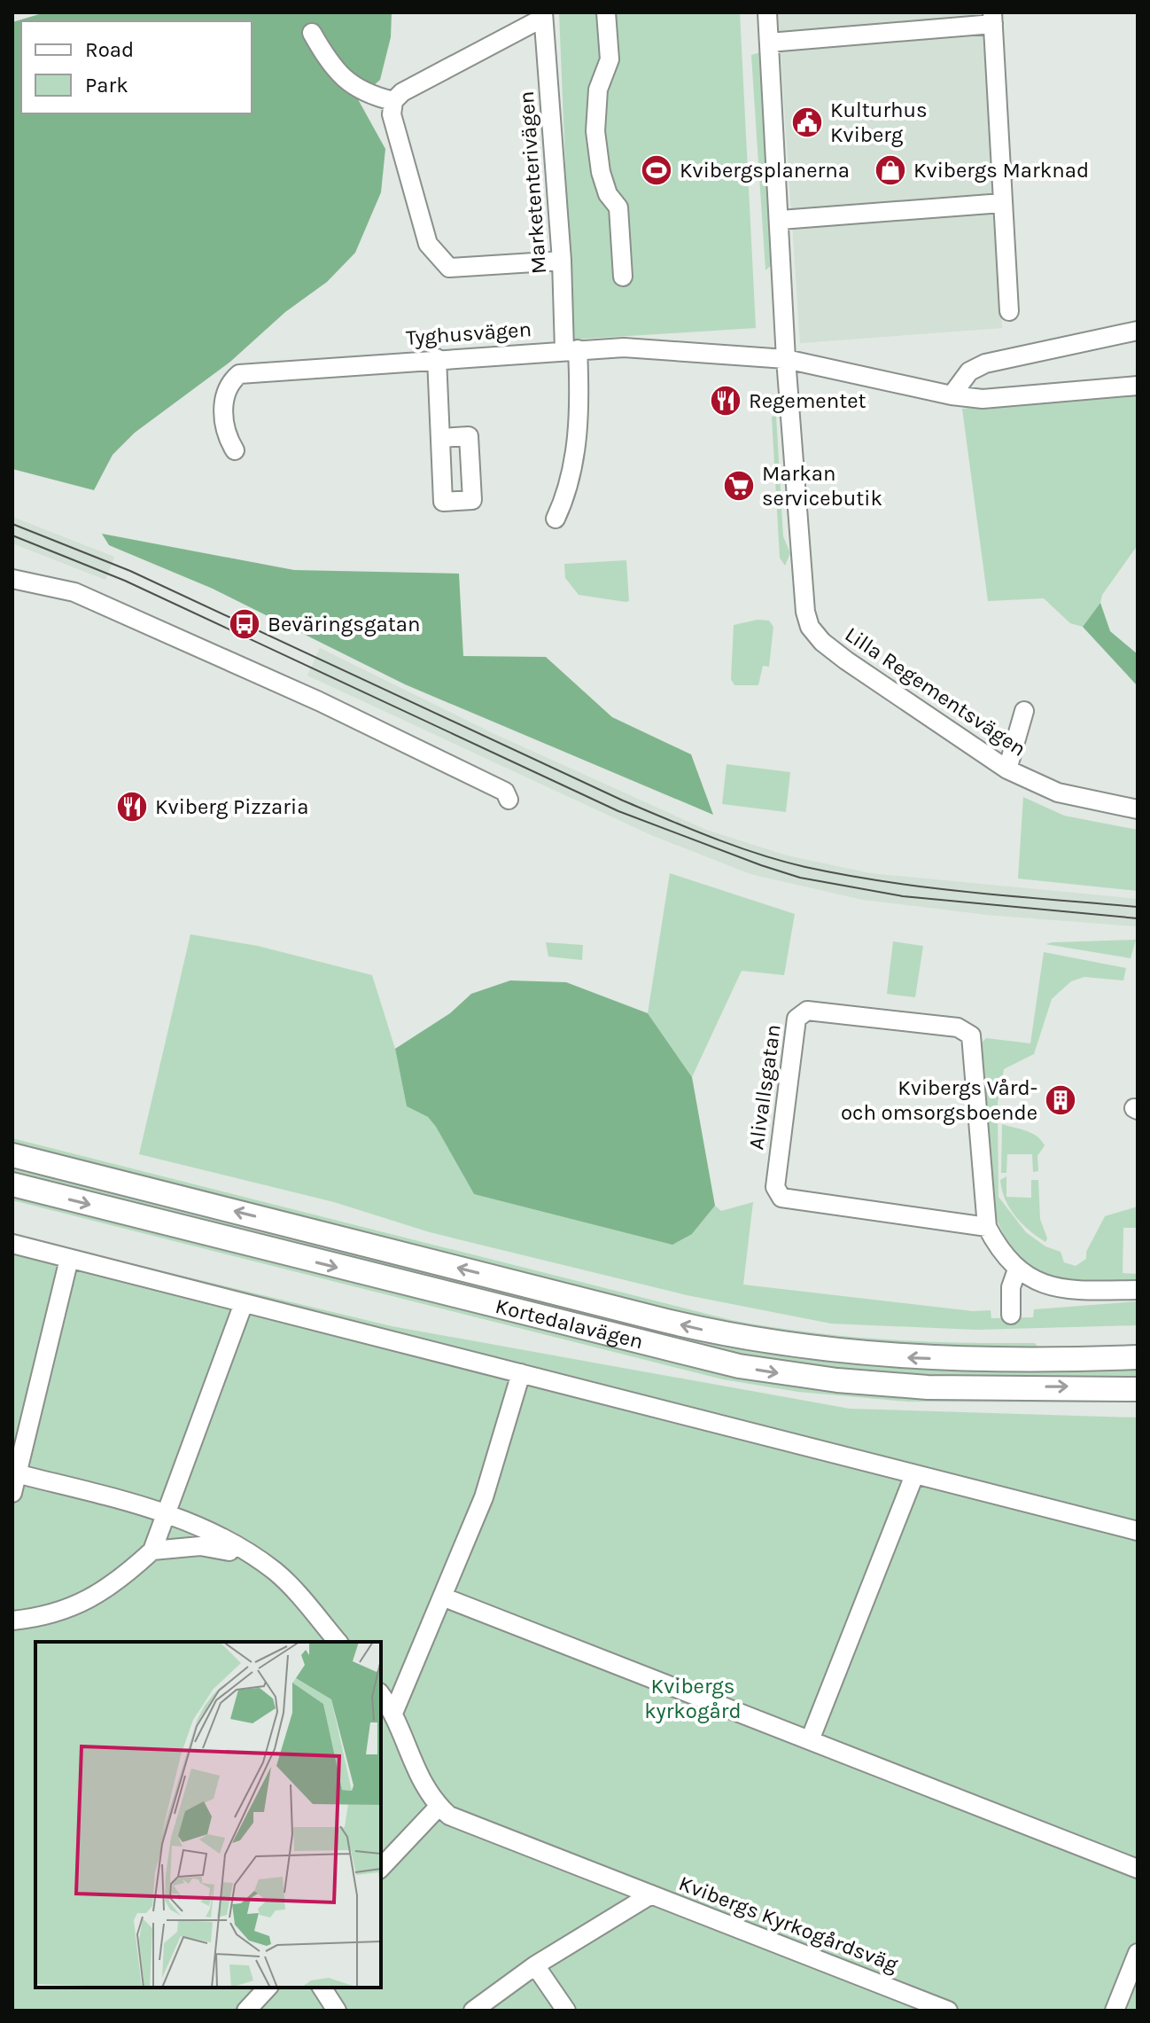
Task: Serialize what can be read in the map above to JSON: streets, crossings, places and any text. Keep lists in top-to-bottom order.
{
  "streets": {
    "main road": ["Kortedalavägen"],
    "street": [
      "Marketenterivägen",
      "Tyghusvägen",
      "Lilla Regementsvägen",
      "Alivallsgatan",
      "Kvibergs Kyrkogårdsväg"
    ]
  },
  "crossings": [
    ["Marketenterivägen", "Tyghusvägen"],
    ["Tyghusvägen", "Lilla Regementsvägen"]
  ],
  "parks": ["Kvibergs kyrkogård"],
  "places": {
    "public building": ["Kulturhus Kviberg"],
    "sports": ["Kvibergsplanerna"],
    "shop": ["Kvibergs Marknad"],
    "restaurant": ["Regementet", "Kviberg Pizzaria"],
    "supermarket": ["Markan servicebutik"],
    "bus stop": ["Beväringsgatan"],
    "building": ["Kvibergs Vård- och omsorgsboende"]
  },
  "legend": ["Road", "Park"]
}
